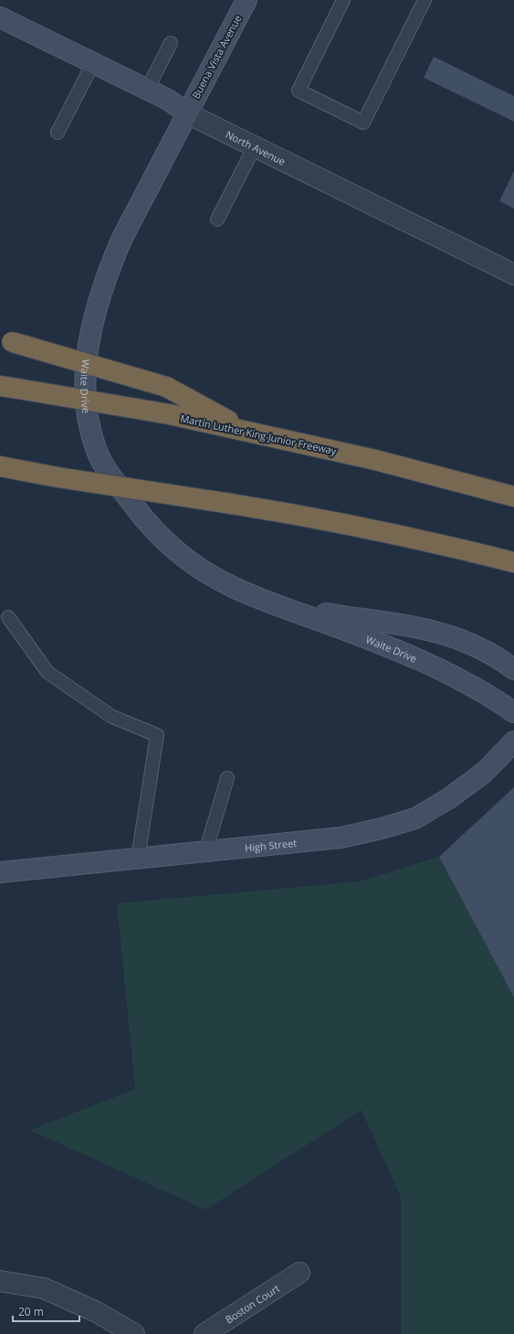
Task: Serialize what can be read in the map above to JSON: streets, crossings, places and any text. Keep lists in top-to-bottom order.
{
  "streets": {
    "highway": ["Martin Luther King Junior Freeway"],
    "main road": [
      "Buena Vista Avenue",
      "North Avenue",
      "Waite Drive",
      "High Street"
    ],
    "street": ["Boston Court"]
  },
  "crossings": [
    ["Buena Vista Avenue", "North Avenue"],
    ["Buena Vista Avenue", "Waite Drive"],
    ["North Avenue", "Waite Drive"]
  ],
  "scale_bar": "20 m"
}
